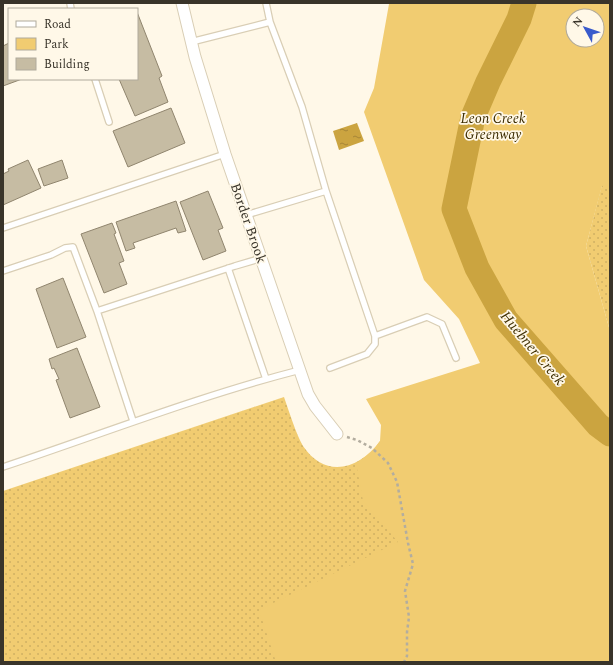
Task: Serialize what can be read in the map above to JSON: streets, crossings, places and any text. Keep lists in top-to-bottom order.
{
  "streets": {
    "street": ["Border Brook"]
  },
  "water": ["Huebner Creek"],
  "parks": ["Leon Creek Greenway"],
  "legend": ["Road", "Park", "Building"],
  "north": "top left"
}
